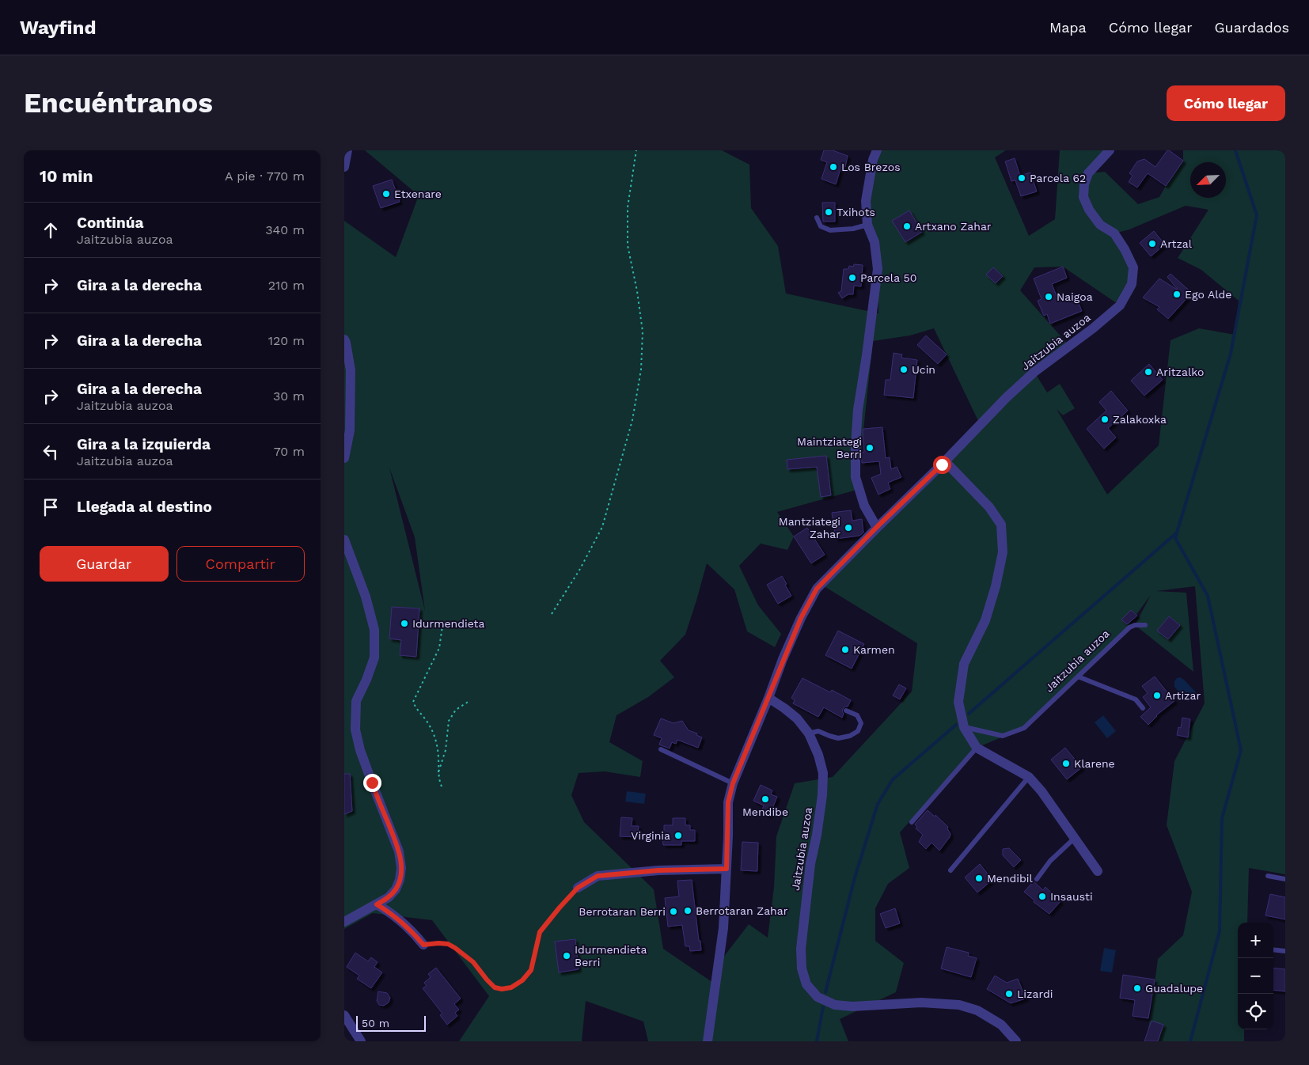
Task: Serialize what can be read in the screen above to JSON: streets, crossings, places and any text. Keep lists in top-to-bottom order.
{
  "streets": {
    "street": ["Jaitzubia auzoa"]
  },
  "places": [
    "Los Brezos",
    "Parcela 62",
    "Etxenare",
    "Txihots",
    "Artxano Zahar",
    "Artzal",
    "Parcela 50",
    "Ego Alde",
    "Naigoa",
    "Ucin",
    "Aritzalko",
    "Zalakoxka",
    "Maintziategi Berri",
    "Mantziategi Zahar",
    "Idurmendieta",
    "Karmen",
    "Artizar",
    "Klarene",
    "Mendibe",
    "Virginia",
    "Mendibil",
    "Insausti",
    "Berrotaran Zahar",
    "Berrotaran Berri",
    "Idurmendieta Berri",
    "Guadalupe",
    "Lizardi"
  ],
  "scale_bar": "50 m",
  "north": "bottom left",
  "page": {
    "header": "Wayfind",
    "nav": ["Mapa", "Cómo llegar", "Guardados"],
    "buttons": [
      "Cómo llegar",
      ["Guardar", "Compartir"]
    ],
    "title": "Encuéntranos",
    "heading": ["10 min", "A pie · 770 m"],
    "list": [
      ["Continúa", "Jaitzubia auzoa", "340 m"],
      ["Gira a la derecha", "210 m"],
      ["Gira a la derecha", "120 m"],
      ["Gira a la derecha", "Jaitzubia auzoa", "30 m"],
      ["Gira a la izquierda", "Jaitzubia auzoa", "70 m"],
      "Llegada al destino"
    ],
    "map_buttons": ["+", "−"],
    "scale": "50 m"
  }
}
